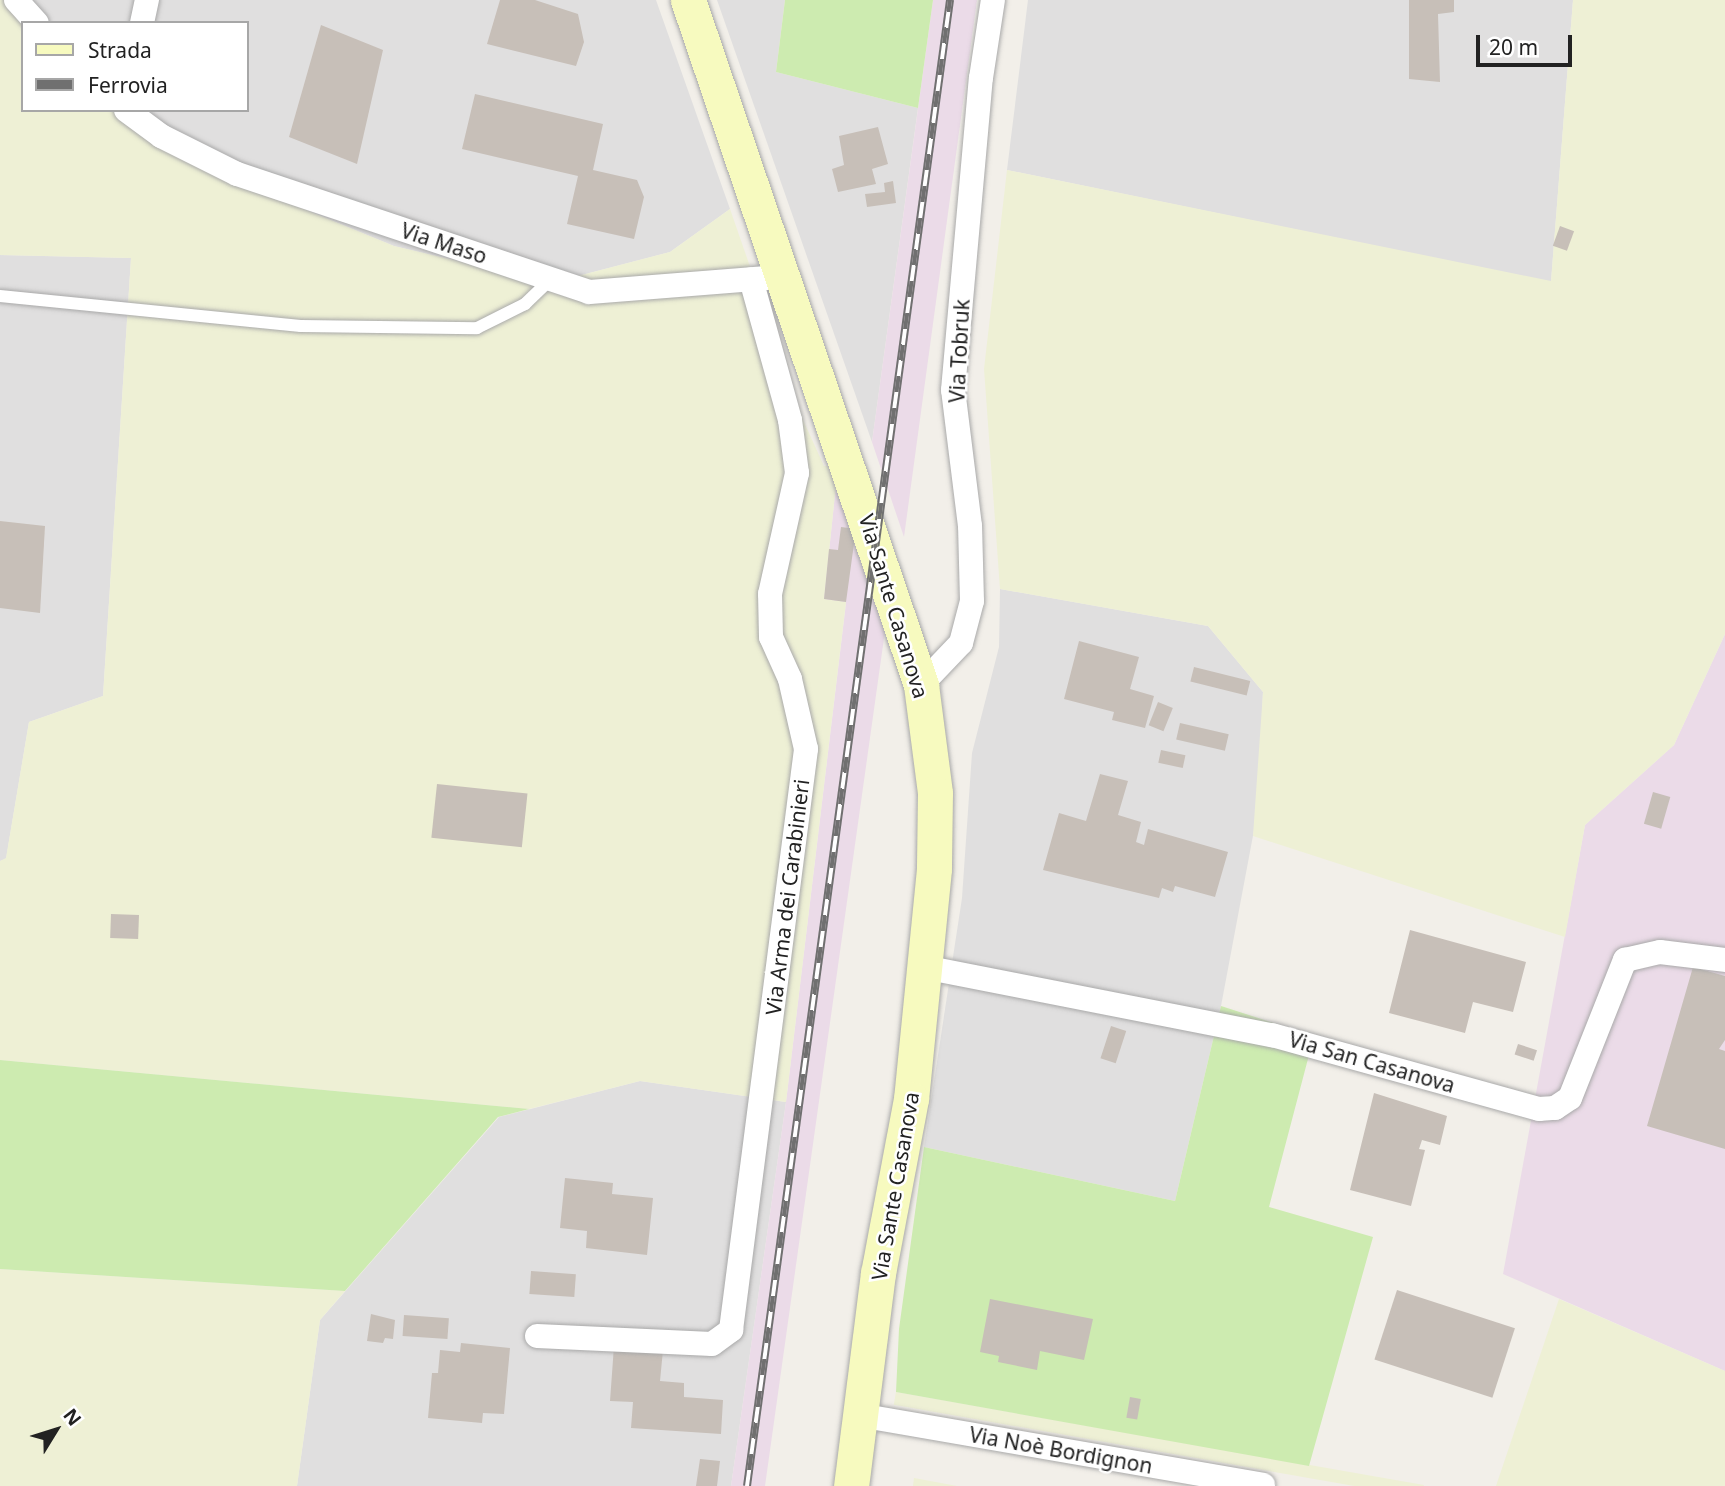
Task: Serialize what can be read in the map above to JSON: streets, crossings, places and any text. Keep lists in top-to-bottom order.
{
  "streets": {
    "main road": ["Via Sante Casanova"],
    "street": [
      "Via Maso",
      "Via Tobruk",
      "Via Arma dei Carabinieri",
      "Via San Casanova",
      "Via Noè Bordignon"
    ]
  },
  "crossings": [
    ["Via Maso", "Via Sante Casanova"],
    ["Via Maso", "Via Arma dei Carabinieri"],
    ["Via Tobruk", "Via Sante Casanova"],
    ["Via Sante Casanova", "Via Arma dei Carabinieri"],
    ["Via Sante Casanova", "Via San Casanova"],
    ["Via Sante Casanova", "Via Noè Bordignon"]
  ],
  "legend": ["Strada", "Ferrovia"],
  "scale_bar": "20 m",
  "north": "top right"
}
